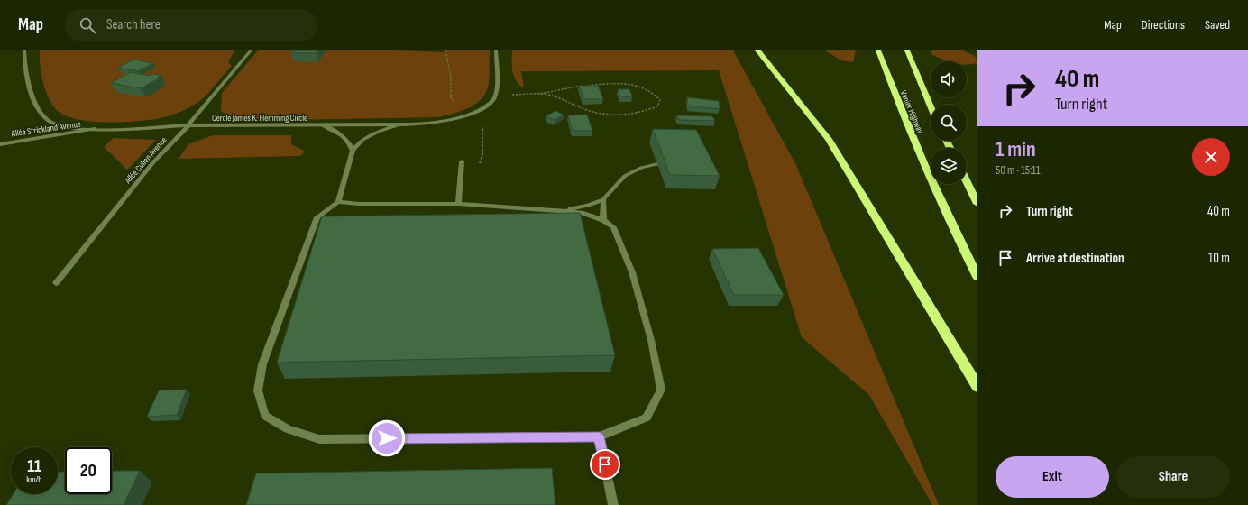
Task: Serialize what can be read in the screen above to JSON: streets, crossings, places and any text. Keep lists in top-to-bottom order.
{
  "streets": {
    "highway": ["Vanier Highway"],
    "street": ["Cercle James K. Flemming Circle", "Allée Strickland Avenue", "Allée Cullen Avenue"]
  },
  "crossings": [
    ["Cercle James K. Flemming Circle", "Allée Strickland Avenue"],
    ["Cercle James K. Flemming Circle", "Allée Cullen Avenue"]
  ],
  "page": {
    "header": "Map",
    "search": "Search here",
    "nav": ["Map", "Directions", "Saved"],
    "turn": ["40 m", "Turn right"],
    "heading": ["1 min", "50 m · 15:11"],
    "list": [
      {
        "name": "Turn right",
        "value": "40 m"
      },
      {
        "name": "Arrive at destination",
        "value": "10 m"
      }
    ],
    "speed": "11 km/h",
    "limit": "20",
    "buttons": ["Exit", "Share"]
  }
}
